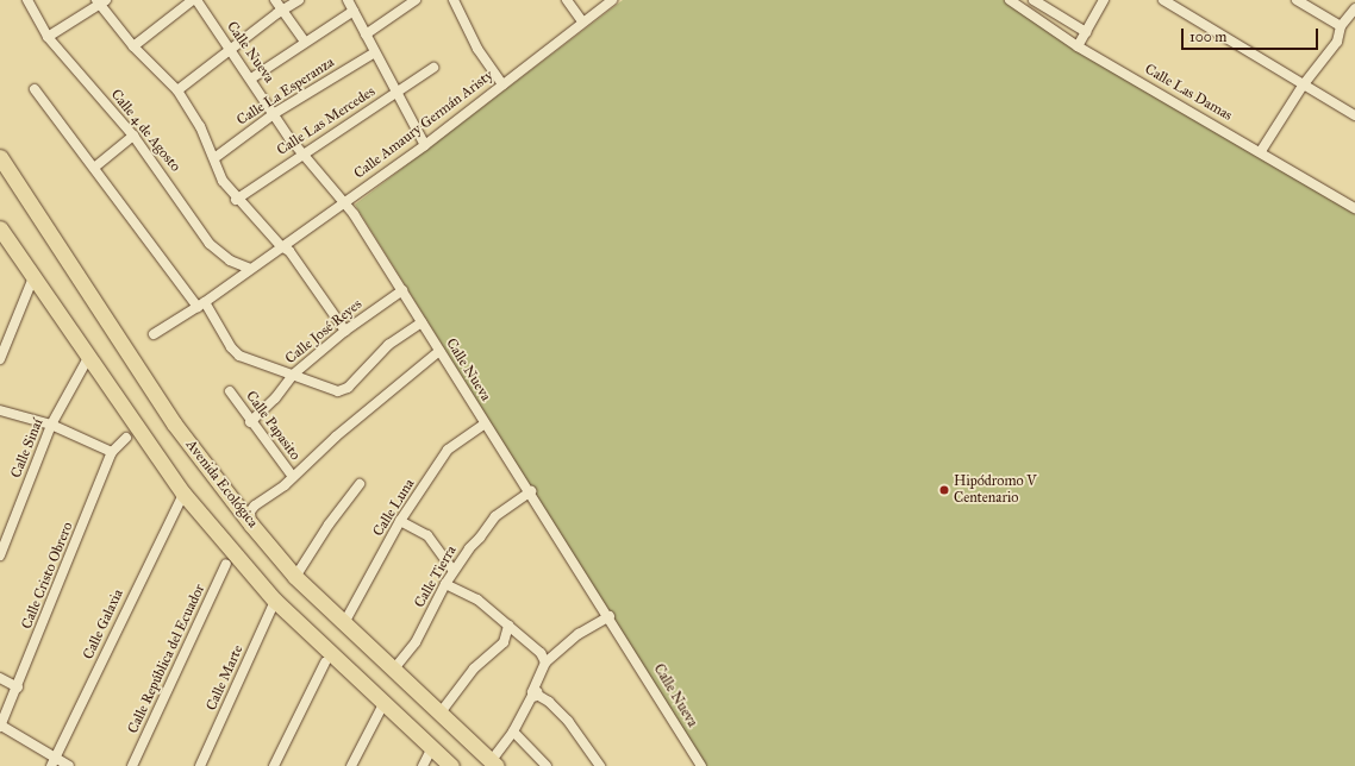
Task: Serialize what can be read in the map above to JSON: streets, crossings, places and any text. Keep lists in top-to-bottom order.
{
  "streets": {
    "main road": ["Avenida Ecológica"],
    "street": [
      "Calle Nueva",
      "Calle La Esperanza",
      "Calle Las Damas",
      "Calle Las Mercedes",
      "Calle Amaury Germán Aristy",
      "Calle 4 de Agosto",
      "Calle José Reyes",
      "Calle Papasito",
      "Calle Sinaí",
      "Calle Luna",
      "Calle Cristo Obrero",
      "Calle Tierra",
      "Calle Galaxia",
      "Calle República del Ecuador",
      "Calle Marte"
    ]
  },
  "crossings": [
    ["Calle Nueva", "Calle La Esperanza"],
    ["Calle Nueva", "Calle Las Mercedes"],
    ["Calle Nueva", "Calle Amaury Germán Aristy"],
    ["Calle Nueva", "Calle José Reyes"],
    ["Calle Nueva", "Calle Luna"],
    ["Calle Nueva", "Calle Tierra"],
    ["Calle Amaury Germán Aristy", "Calle 4 de Agosto"],
    ["Calle José Reyes", "Calle Papasito"],
    ["Avenida Ecológica", "Calle Luna"],
    ["Avenida Ecológica", "Calle Tierra"]
  ],
  "places": ["Hipódromo V Centenario"],
  "scale_bar": "100 m"
}
